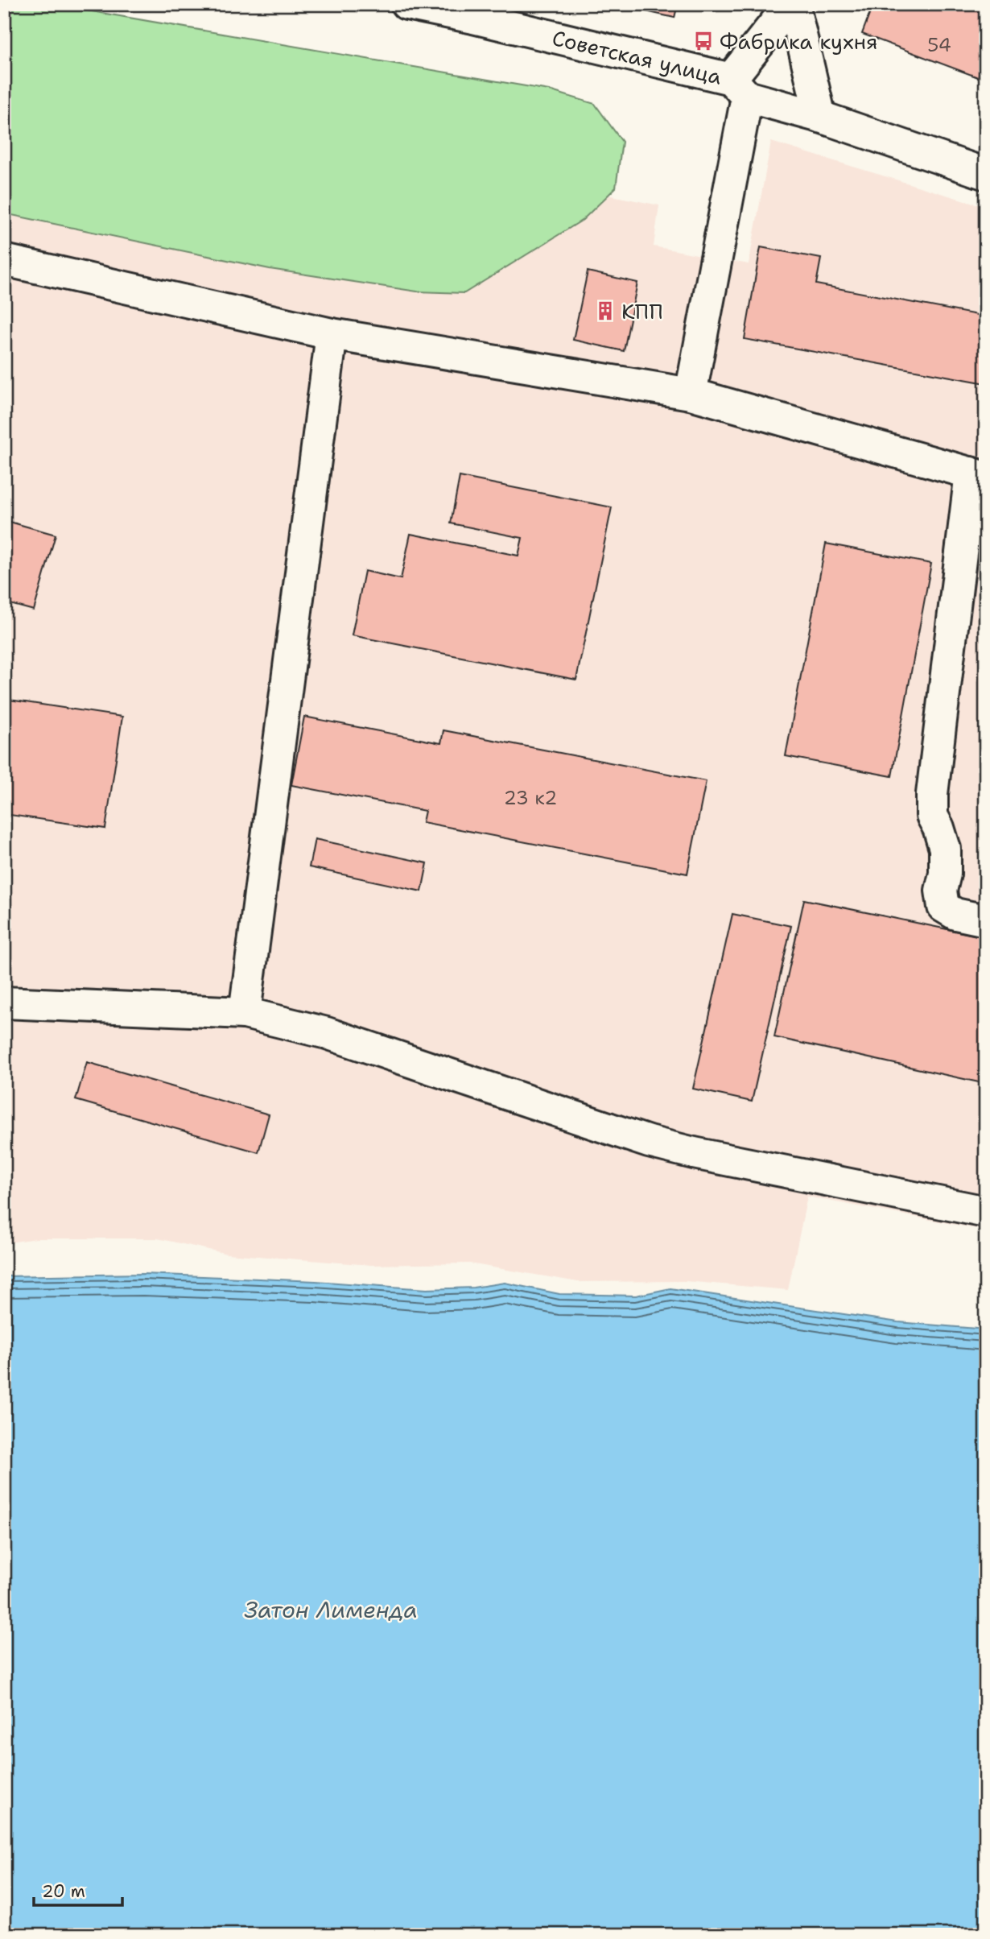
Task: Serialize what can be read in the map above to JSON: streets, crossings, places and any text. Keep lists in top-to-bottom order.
{
  "streets": {
    "main road": ["Советская улица"]
  },
  "water": ["Затон Лименда"],
  "places": {
    "bus stop": ["Фабрика кухня"],
    "building": ["КПП"]
  },
  "house_numbers": ["54", "23 к2"],
  "scale_bar": "20 m"
}
